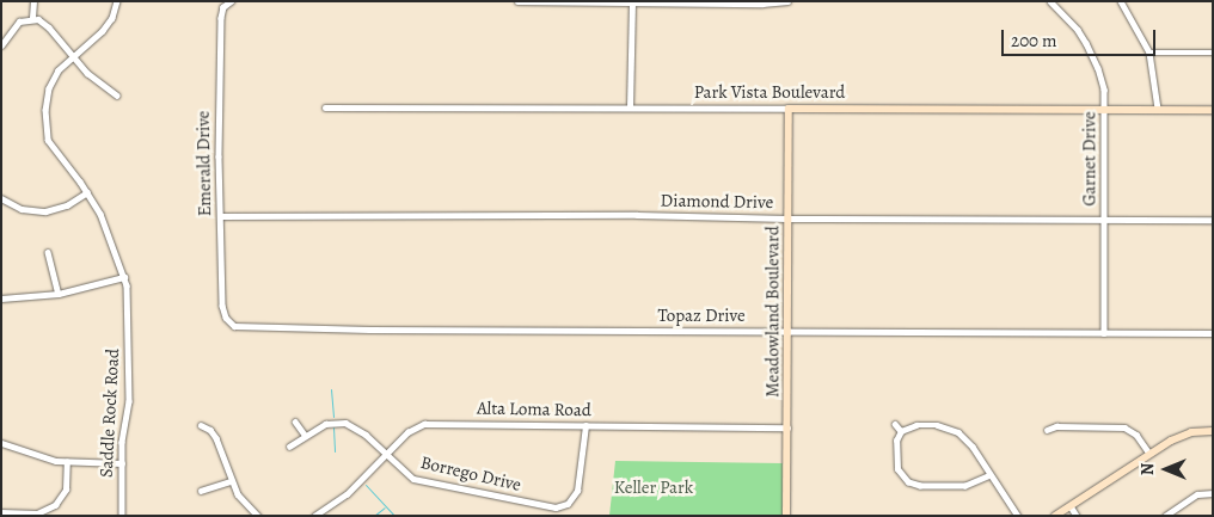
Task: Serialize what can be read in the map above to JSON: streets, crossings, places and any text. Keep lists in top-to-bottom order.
{
  "streets": {
    "street": [
      "Park Vista Boulevard",
      "Garnet Drive",
      "Emerald Drive",
      "Diamond Drive",
      "Meadowland Boulevard",
      "Topaz Drive",
      "Alta Loma Road",
      "Saddle Rock Road",
      "Borrego Drive"
    ]
  },
  "crossings": [
    ["Park Vista Boulevard", "Garnet Drive"],
    ["Park Vista Boulevard", "Meadowland Boulevard"],
    ["Garnet Drive", "Diamond Drive"],
    ["Garnet Drive", "Topaz Drive"],
    ["Emerald Drive", "Diamond Drive"],
    ["Emerald Drive", "Topaz Drive"],
    ["Diamond Drive", "Meadowland Boulevard"],
    ["Meadowland Boulevard", "Topaz Drive"],
    ["Meadowland Boulevard", "Alta Loma Road"],
    ["Alta Loma Road", "Borrego Drive"]
  ],
  "parks": ["Keller Park"],
  "scale_bar": "200 m",
  "north": "left"
}
